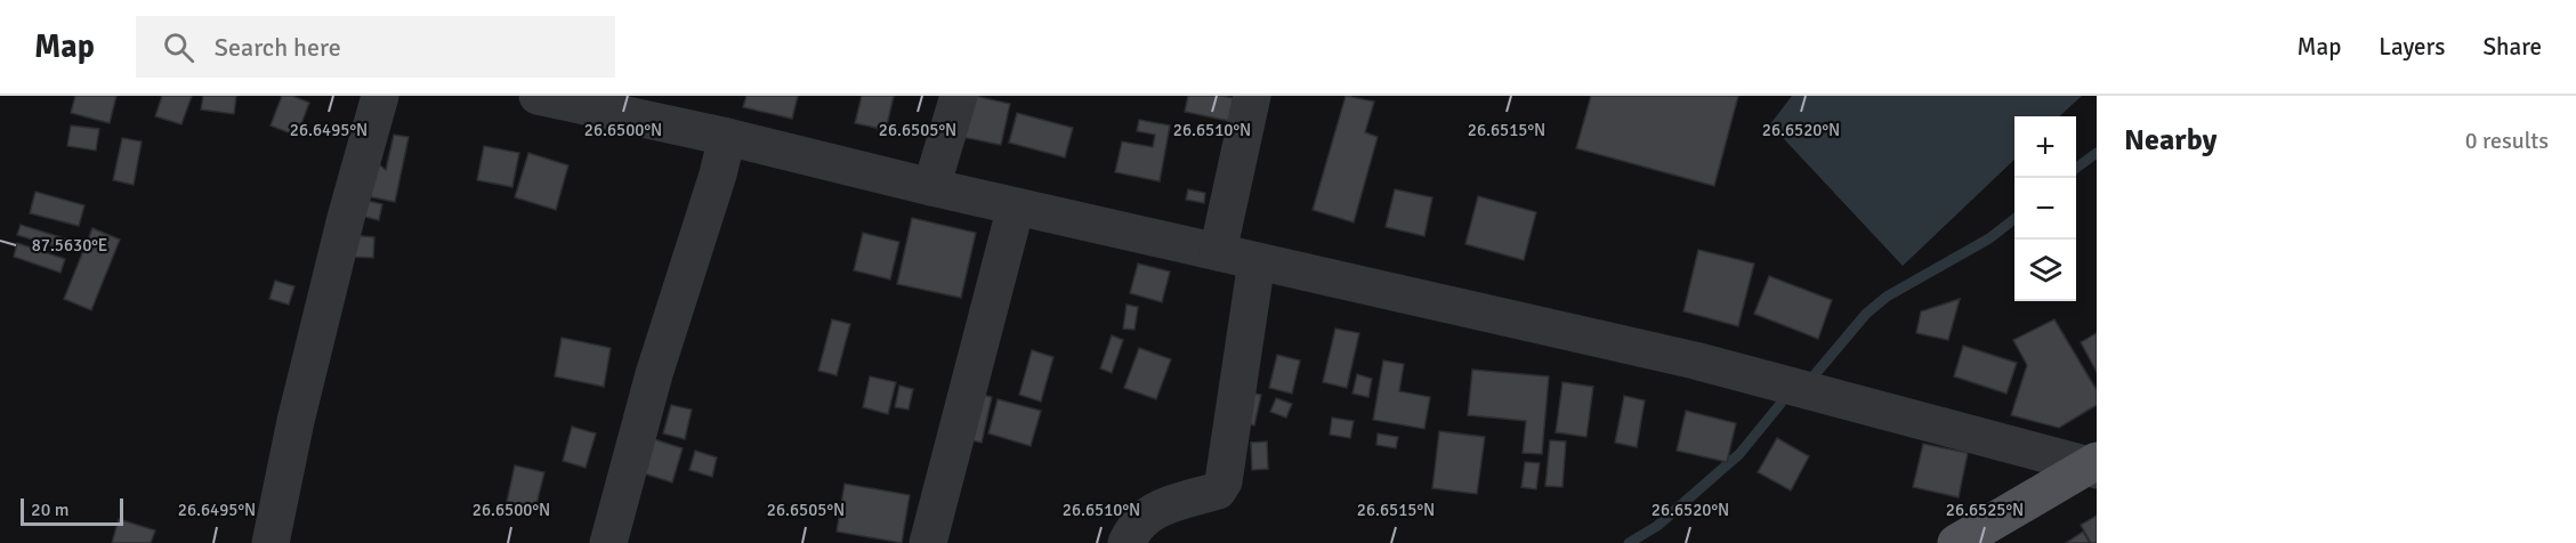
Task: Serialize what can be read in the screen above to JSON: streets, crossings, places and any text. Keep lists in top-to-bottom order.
{
  "scale_bar": "20 m",
  "page": {
    "header": "Map",
    "search": "Search here",
    "nav": ["Map", "Layers", "Share"],
    "heading": ["Nearby", "0 results"],
    "map_buttons": ["+", "−"],
    "scale": "20 m"
  },
  "coordinates": [
    "26.6520°N",
    "26.6495°N",
    "26.6500°N",
    "26.6505°N",
    "26.6510°N",
    "26.6515°N",
    "87.5630°E",
    "26.6525°N"
  ]
}
